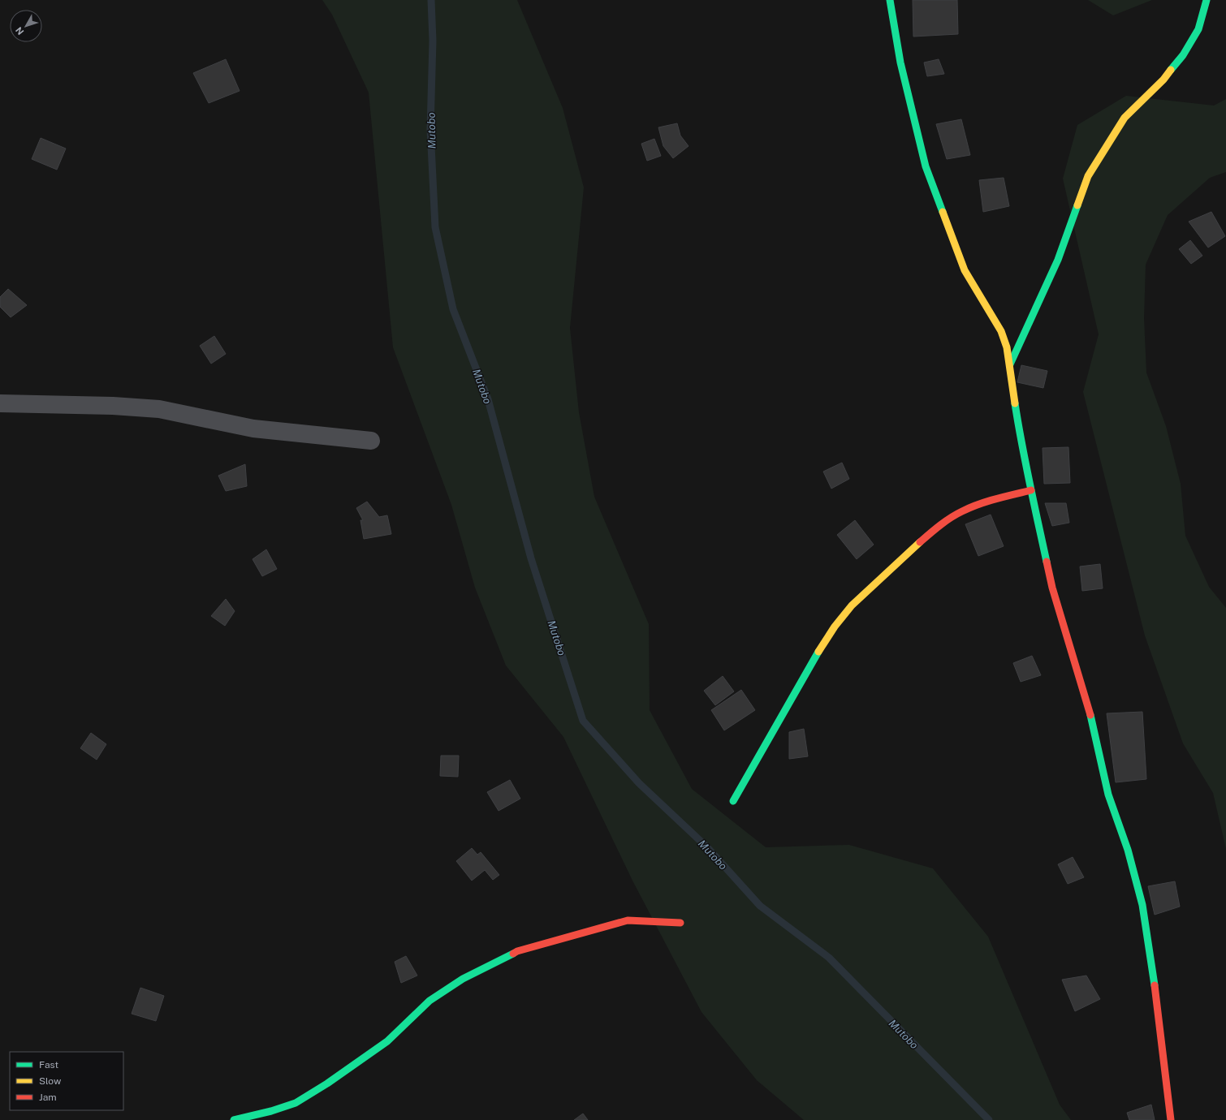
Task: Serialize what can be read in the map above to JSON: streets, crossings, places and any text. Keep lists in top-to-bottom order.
{
  "water": ["Mutobo"],
  "legend": ["Fast", "Slow", "Jam"],
  "north": "bottom left"
}
